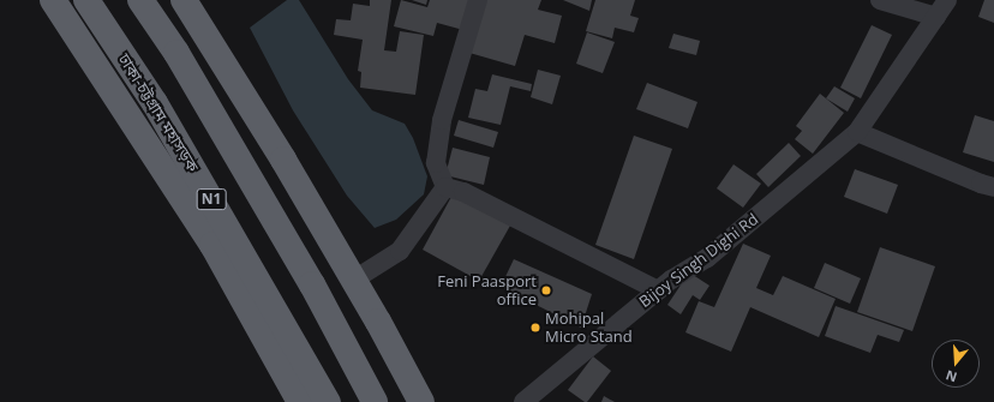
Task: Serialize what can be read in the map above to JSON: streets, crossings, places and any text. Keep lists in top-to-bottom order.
{
  "streets": {
    "highway": ["ঢাকা-চট্টগ্রাম মহাসড়ক", "N1"],
    "street": ["Bijoy Singh Dighi Rd"]
  },
  "places": ["Feni Paasport office", "Mohipal Micro Stand"],
  "north": "bottom"
}
